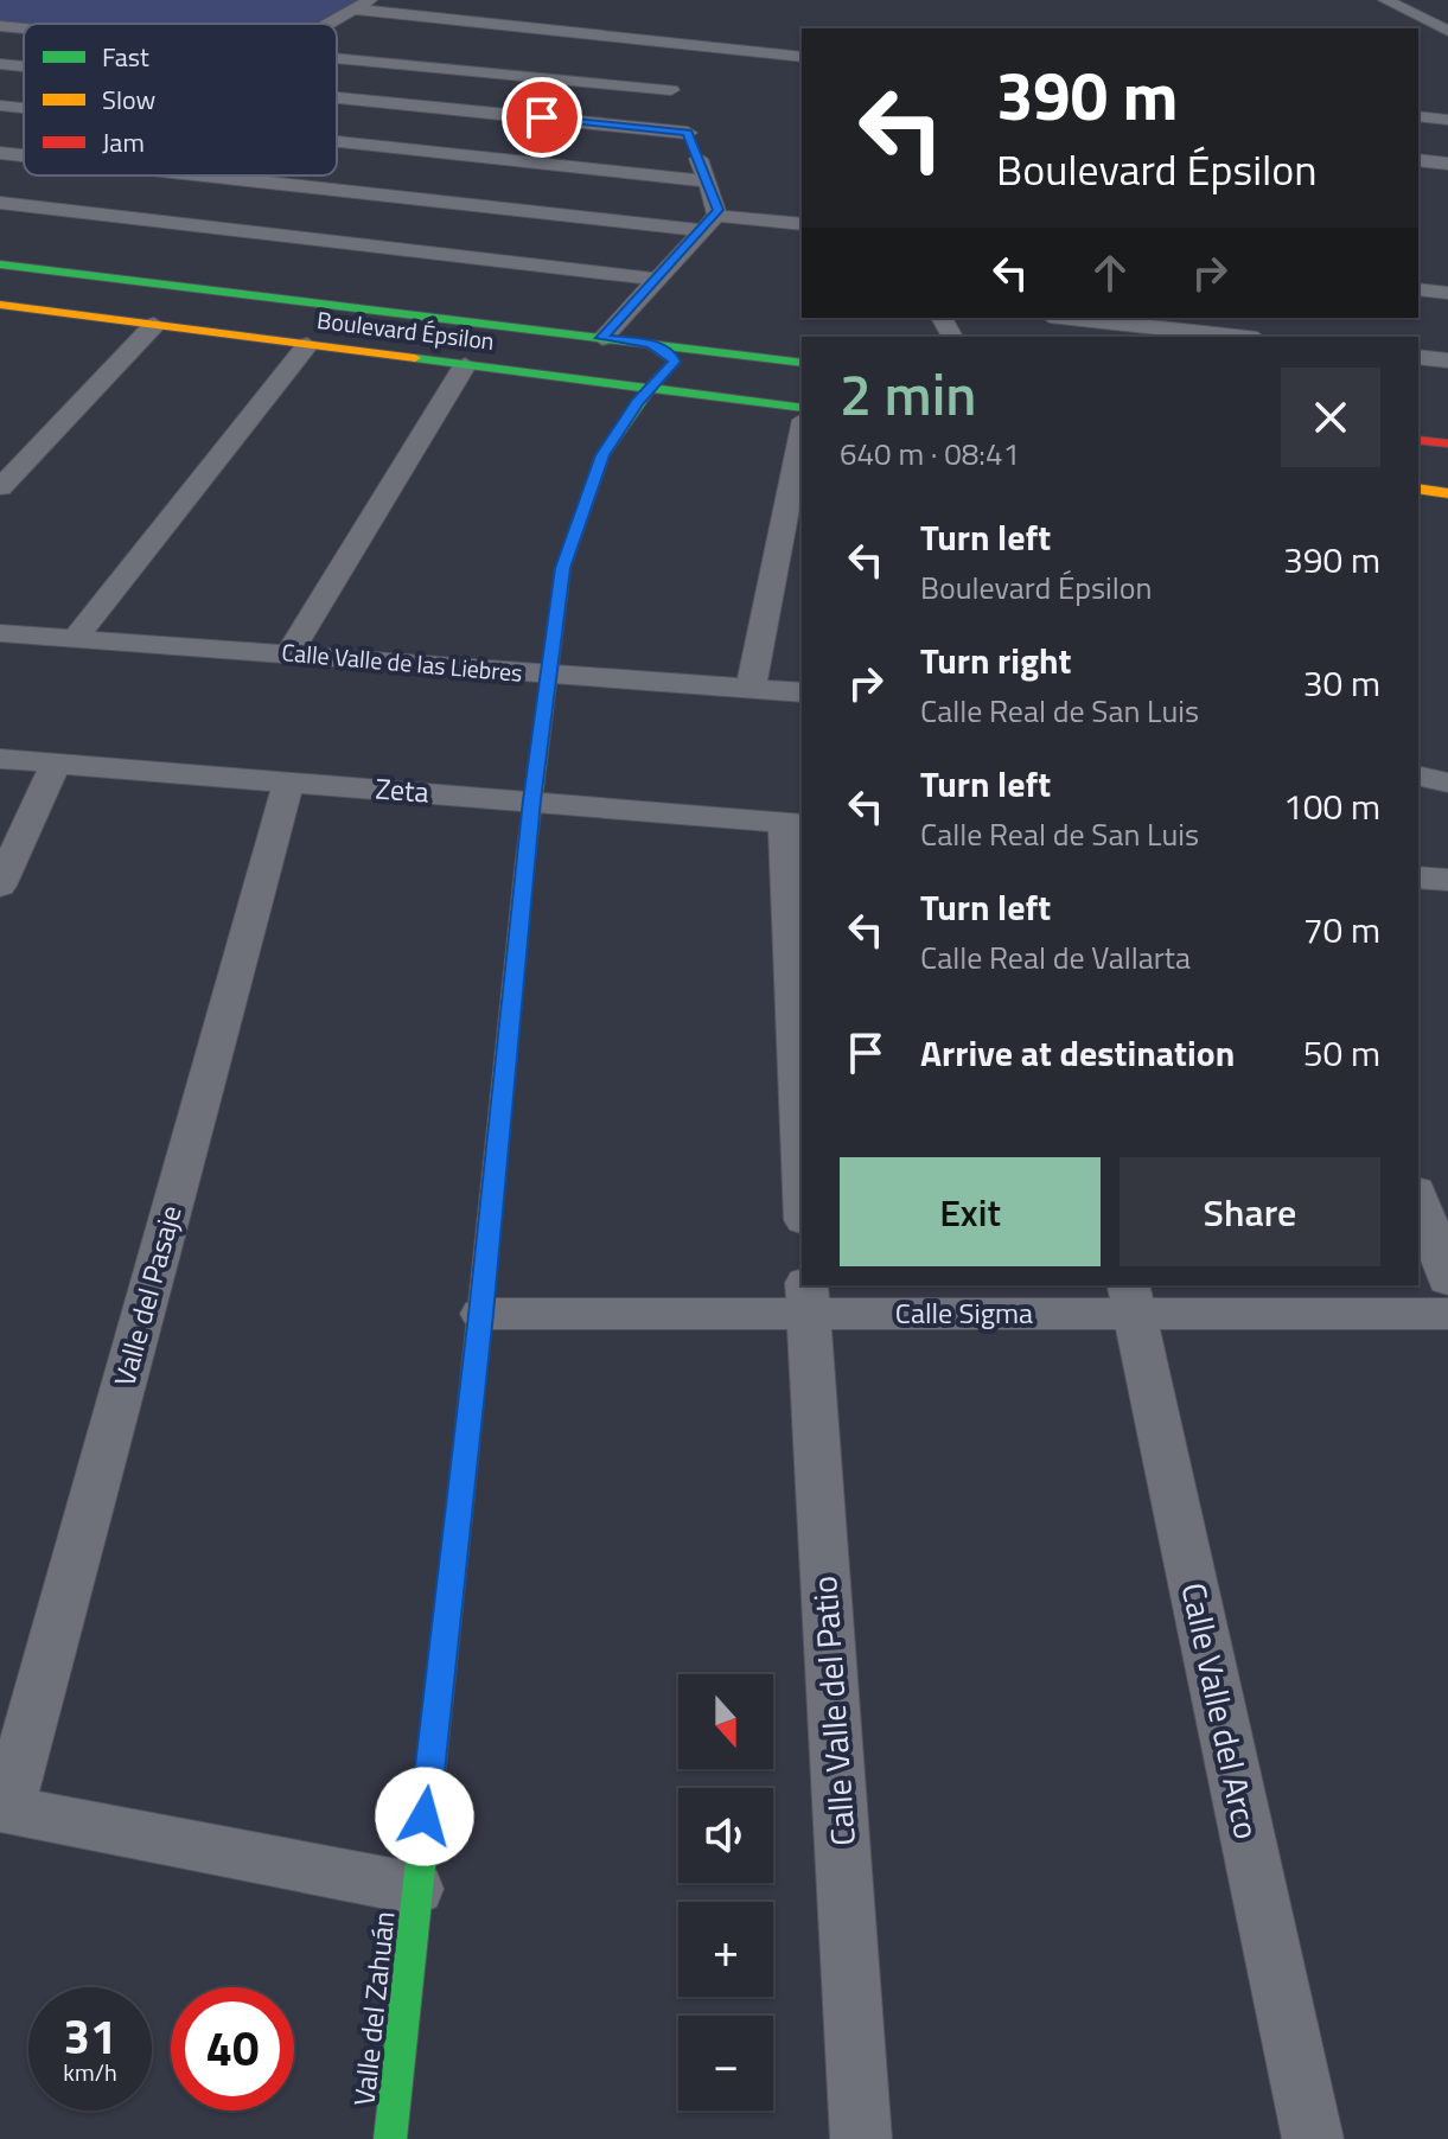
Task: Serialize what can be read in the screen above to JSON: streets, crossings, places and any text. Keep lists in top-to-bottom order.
{
  "streets": {
    "street": [
      "Boulevard Épsilon",
      "Calle Valle de las Liebres",
      "Zeta",
      "Valle del Pasaje",
      "Calle Sigma",
      "Calle Valle del Patio",
      "Calle Valle del Arco",
      "Valle del Zahuán"
    ]
  },
  "crossings": [
    ["Boulevard Épsilon", "Valle del Zahuán"],
    ["Calle Valle de las Liebres", "Valle del Zahuán"],
    ["Zeta", "Valle del Pasaje"],
    ["Zeta", "Valle del Zahuán"],
    ["Calle Sigma", "Calle Valle del Patio"],
    ["Calle Sigma", "Calle Valle del Arco"],
    ["Calle Sigma", "Valle del Zahuán"]
  ],
  "legend": ["Fast", "Slow", "Jam"],
  "north": "bottom",
  "page": {
    "turn": ["390 m", "Boulevard Épsilon"],
    "heading": ["2 min", "640 m · 08:41"],
    "list": [
      {
        "name": "Turn left",
        "note": "Boulevard Épsilon",
        "value": "390 m"
      },
      {
        "name": "Turn right",
        "note": "Calle Real de San Luis",
        "value": "30 m"
      },
      {
        "name": "Turn left",
        "note": "Calle Real de San Luis",
        "value": "100 m"
      },
      {
        "name": "Turn left",
        "note": "Calle Real de Vallarta",
        "value": "70 m"
      },
      {
        "name": "Arrive at destination",
        "value": "50 m"
      }
    ],
    "buttons": ["Exit", "Share"],
    "map_buttons": ["+", "−"],
    "speed": "31 km/h",
    "limit": "40"
  }
}
